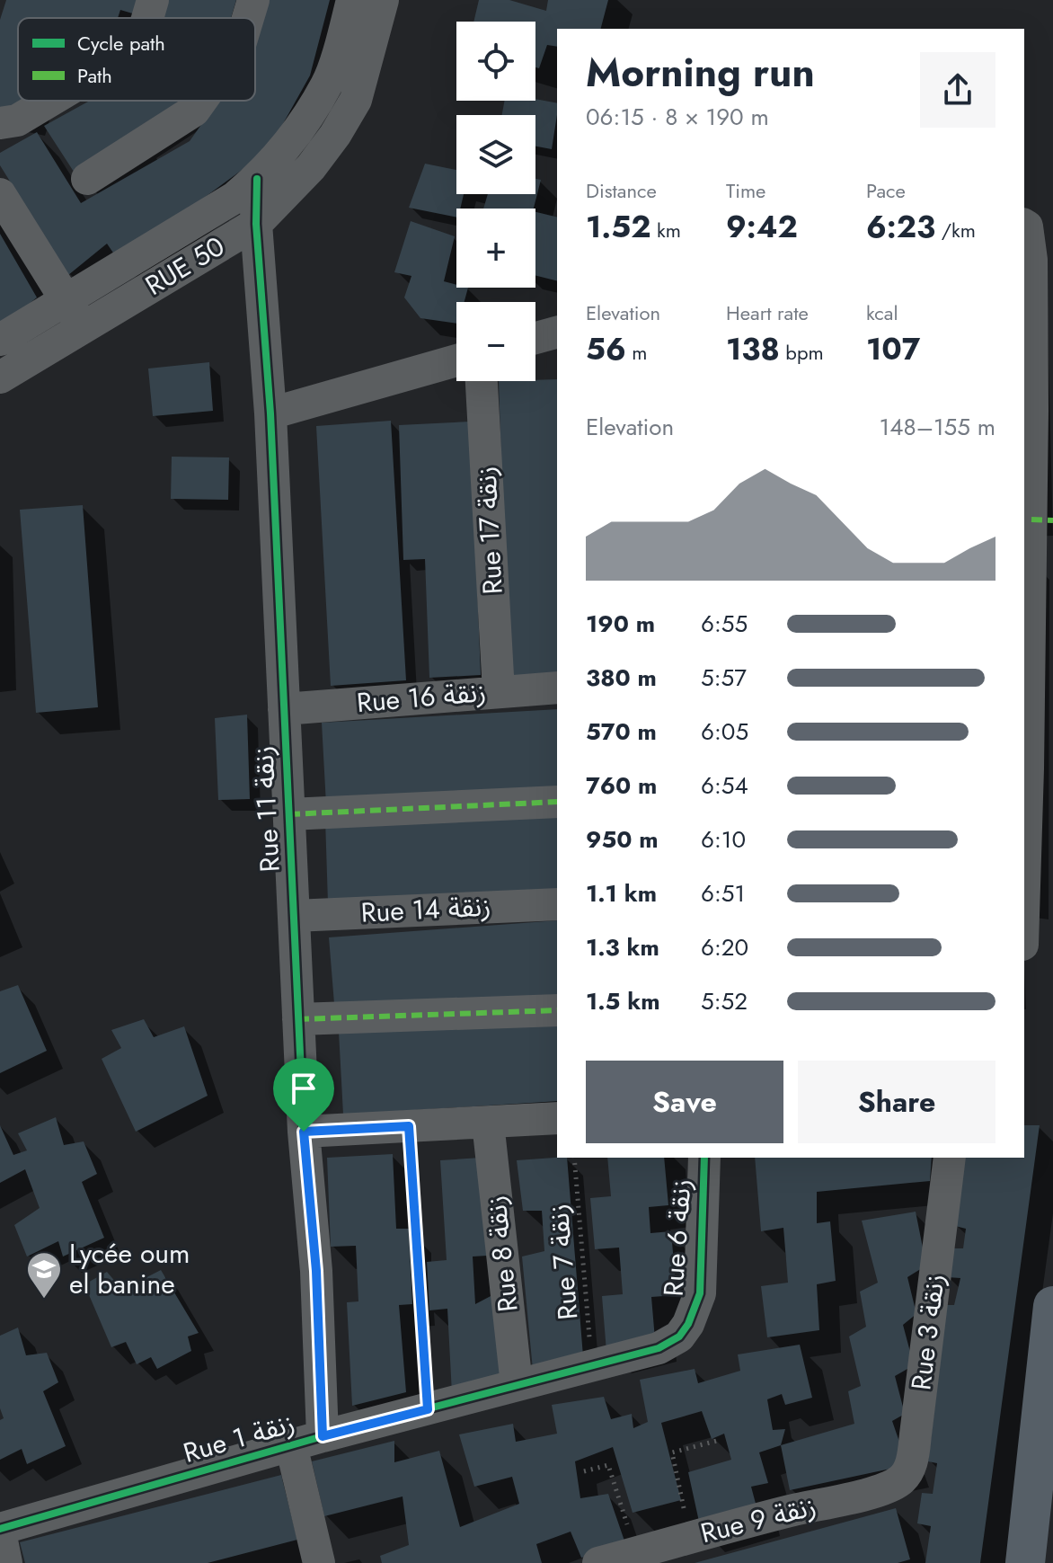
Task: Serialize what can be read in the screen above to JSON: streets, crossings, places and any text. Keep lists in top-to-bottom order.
{
  "streets": {
    "street": [
      "RUE 50",
      "Rue 17 زنقة",
      "Rue 16 زنقة",
      "Rue 11 زنقة",
      "Rue 14 زنقة",
      "Rue 6 زنقة",
      "Rue 8 زنقة",
      "Rue 3 زنقة",
      "Rue 1 زنقة",
      "Rue 9 زنقة"
    ],
    "path": ["Rue 7 زنقة"]
  },
  "crossings": [
    ["RUE 50", "Rue 11 زنقة"],
    ["Rue 17 زنقة", "Rue 16 زنقة"],
    ["Rue 16 زنقة", "Rue 11 زنقة"],
    ["Rue 11 زنقة", "Rue 14 زنقة"],
    ["Rue 11 زنقة", "Rue 1 زنقة"],
    ["Rue 6 زنقة", "Rue 1 زنقة"],
    ["Rue 8 زنقة", "Rue 1 زنقة"],
    ["Rue 7 زنقة", "Rue 1 زنقة"],
    ["Rue 3 زنقة", "Rue 9 زنقة"]
  ],
  "places": {
    "school or university": ["Lycée oum el banine"]
  },
  "legend": ["Cycle path", "Path"],
  "page": {
    "map_buttons": ["+", "−"],
    "heading": ["Morning run", "06:15 · 8 × 190 m"],
    "stats": [
      ["Distance", "1.52 km"],
      ["Time", "9:42"],
      ["Pace", "6:23 /km"],
      ["Elevation", "56 m"],
      ["Heart rate", "138 bpm"],
      ["kcal", "107"]
    ],
    "chart": ["Elevation", "148–155 m"],
    "list": [
      {
        "name": "190 m",
        "note": "6:55"
      },
      {
        "name": "380 m",
        "note": "5:57"
      },
      {
        "name": "570 m",
        "note": "6:05"
      },
      {
        "name": "760 m",
        "note": "6:54"
      },
      {
        "name": "950 m",
        "note": "6:10"
      },
      {
        "name": "1.1 km",
        "note": "6:51"
      },
      {
        "name": "1.3 km",
        "note": "6:20"
      },
      {
        "name": "1.5 km",
        "note": "5:52"
      }
    ],
    "buttons": ["Save", "Share"]
  }
}
